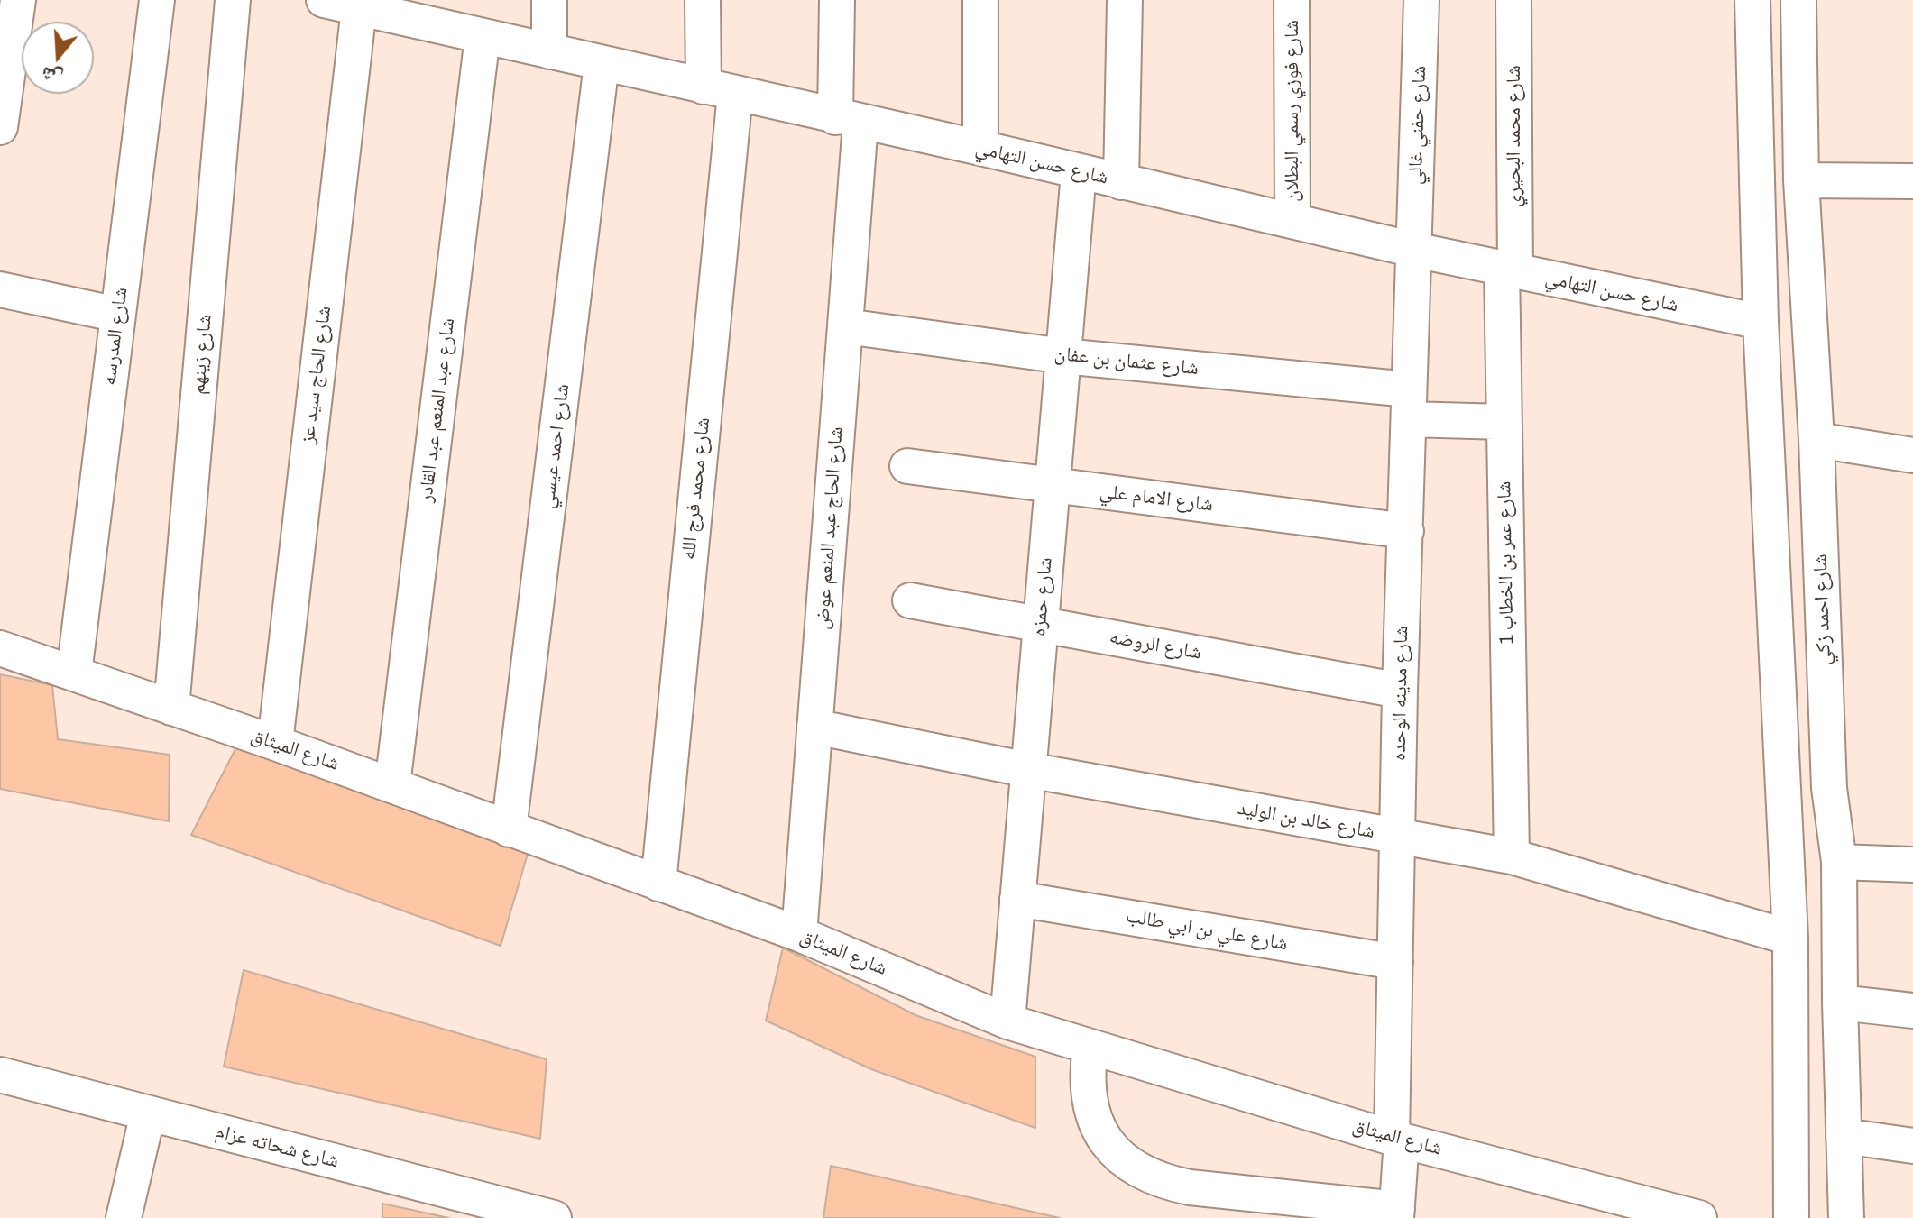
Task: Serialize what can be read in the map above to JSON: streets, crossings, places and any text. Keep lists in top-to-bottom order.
{
  "streets": {
    "street": [
      "شارع فوزي رسمي البطلان",
      "شارع حفني غالي",
      "شارع محمد البحيري",
      "شارع حسن التهامي",
      "شارع المدرسه",
      "شارع زينهم",
      "شارع عثمان بن عفان",
      "شارع الحاج سيد عز",
      "شارع عبد المنعم عبد القادر",
      "شارع احمد عيسي",
      "شارع محمد فرج الله",
      "شارع الامام علي",
      "شارع الحاج عبد المنعم عوض",
      "شارع عمر بن الخطاب 1",
      "شارع حمزه",
      "شارع احمد زكي",
      "شارع الروضه",
      "شارع مدينه الوحده",
      "شارع الميثاق",
      "شارع خالد بن الوليد",
      "شارع علي بن ابي طالب",
      "شارع شحاته عزام"
    ]
  },
  "crossings": [
    ["شارع فوزي رسمي البطلان", "شارع حسن التهامي"],
    ["شارع حفني غالي", "شارع حسن التهامي"],
    ["شارع حفني غالي", "شارع مدينه الوحده"],
    ["شارع محمد البحيري", "شارع حسن التهامي"],
    ["شارع محمد البحيري", "شارع عمر بن الخطاب 1"],
    ["شارع حسن التهامي", "شارع الحاج سيد عز"],
    ["شارع حسن التهامي", "شارع عبد المنعم عبد القادر"],
    ["شارع حسن التهامي", "شارع احمد عيسي"],
    ["شارع حسن التهامي", "شارع محمد فرج الله"],
    ["شارع حسن التهامي", "شارع الحاج عبد المنعم عوض"],
    ["شارع حسن التهامي", "شارع عمر بن الخطاب 1"],
    ["شارع حسن التهامي", "شارع حمزه"],
    ["شارع حسن التهامي", "شارع مدينه الوحده"],
    ["شارع المدرسه", "شارع الميثاق"],
    ["شارع زينهم", "شارع الميثاق"],
    ["شارع عثمان بن عفان", "شارع الحاج عبد المنعم عوض"],
    ["شارع عثمان بن عفان", "شارع عمر بن الخطاب 1"],
    ["شارع عثمان بن عفان", "شارع حمزه"],
    ["شارع عثمان بن عفان", "شارع مدينه الوحده"],
    ["شارع الحاج سيد عز", "شارع الميثاق"],
    ["شارع عبد المنعم عبد القادر", "شارع الميثاق"],
    ["شارع احمد عيسي", "شارع الميثاق"],
    ["شارع محمد فرج الله", "شارع الميثاق"],
    ["شارع الامام علي", "شارع حمزه"],
    ["شارع الامام علي", "شارع مدينه الوحده"],
    ["شارع الحاج عبد المنعم عوض", "شارع الميثاق"],
    ["شارع الحاج عبد المنعم عوض", "شارع خالد بن الوليد"],
    ["شارع عمر بن الخطاب 1", "شارع خالد بن الوليد"],
    ["شارع حمزه", "شارع الروضه"],
    ["شارع حمزه", "شارع الميثاق"],
    ["شارع حمزه", "شارع خالد بن الوليد"],
    ["شارع حمزه", "شارع علي بن ابي طالب"],
    ["شارع الروضه", "شارع مدينه الوحده"],
    ["شارع مدينه الوحده", "شارع الميثاق"],
    ["شارع مدينه الوحده", "شارع خالد بن الوليد"],
    ["شارع مدينه الوحده", "شارع علي بن ابي طالب"]
  ],
  "north": "bottom"
}
